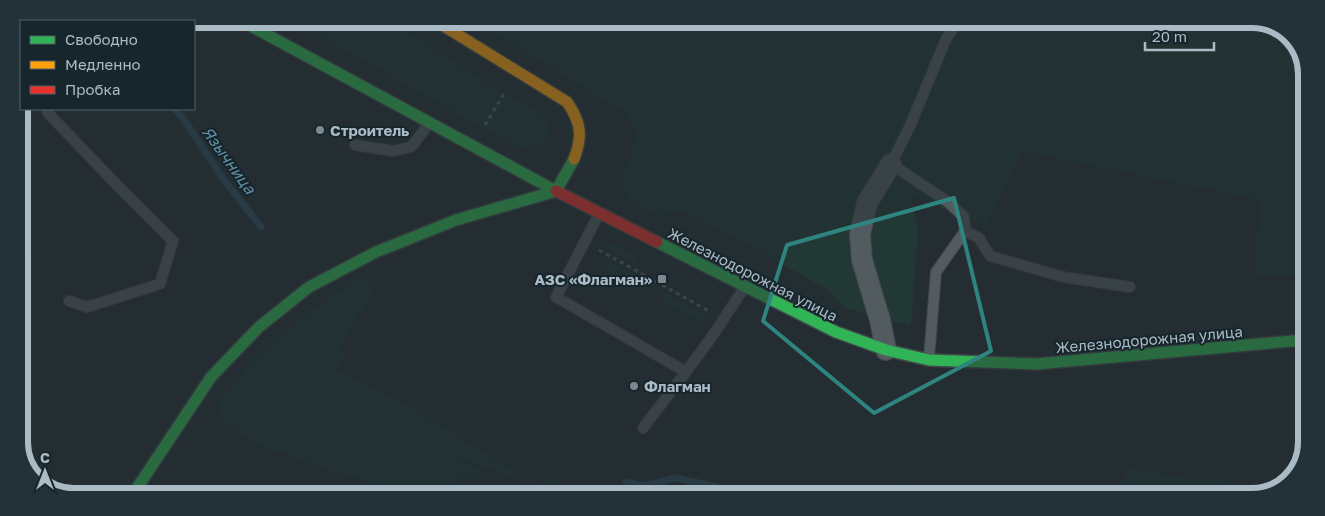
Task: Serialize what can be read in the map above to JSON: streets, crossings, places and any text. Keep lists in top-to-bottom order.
{
  "streets": {
    "main road": ["Железнодорожная улица"]
  },
  "water": ["Язычница"],
  "places": {
    "other": ["Строитель", "Флагман"],
    "transit": ["АЗС «Флагман»"]
  },
  "legend": ["Свободно", "Медленно", "Пробка"],
  "scale_bar": "20 m",
  "north": "top"
}
